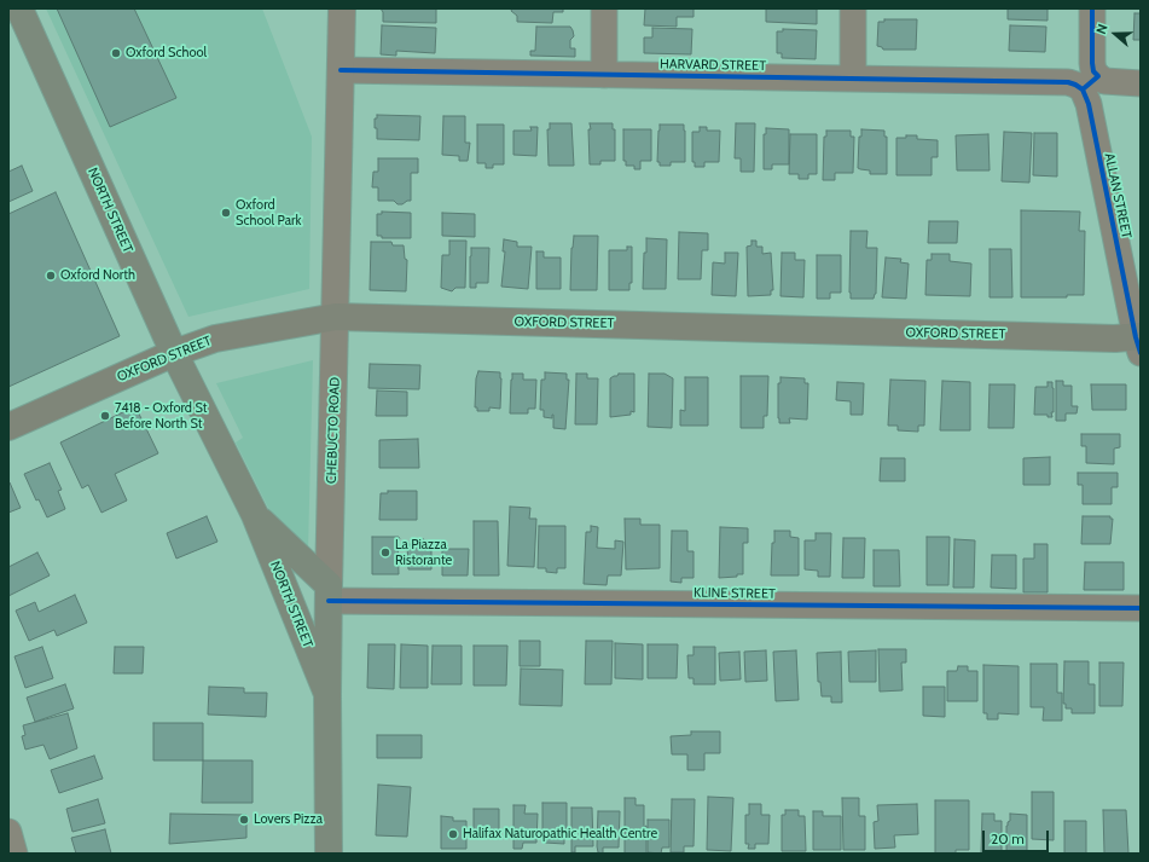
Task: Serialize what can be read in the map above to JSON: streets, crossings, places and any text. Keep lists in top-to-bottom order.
{
  "streets": {
    "main road": ["NORTH STREET", "OXFORD STREET", "CHEBUCTO ROAD"],
    "street": ["HARVARD STREET", "ALLAN STREET", "KLINE STREET"]
  },
  "crossings": [
    ["HARVARD STREET", "ALLAN STREET"],
    ["HARVARD STREET", "CHEBUCTO ROAD"],
    ["ALLAN STREET", "OXFORD STREET"],
    ["NORTH STREET", "OXFORD STREET"],
    ["NORTH STREET", "CHEBUCTO ROAD"],
    ["NORTH STREET", "KLINE STREET"],
    ["OXFORD STREET", "CHEBUCTO ROAD"],
    ["CHEBUCTO ROAD", "KLINE STREET"]
  ],
  "places": [
    "Oxford School",
    "Oxford School Park",
    "Oxford North",
    "7418 - Oxford St Before North St",
    "La Piazza Ristorante",
    "Lovers Pizza",
    "Halifax Naturopathic Health Centre"
  ],
  "scale_bar": "20 m",
  "north": "left"
}
